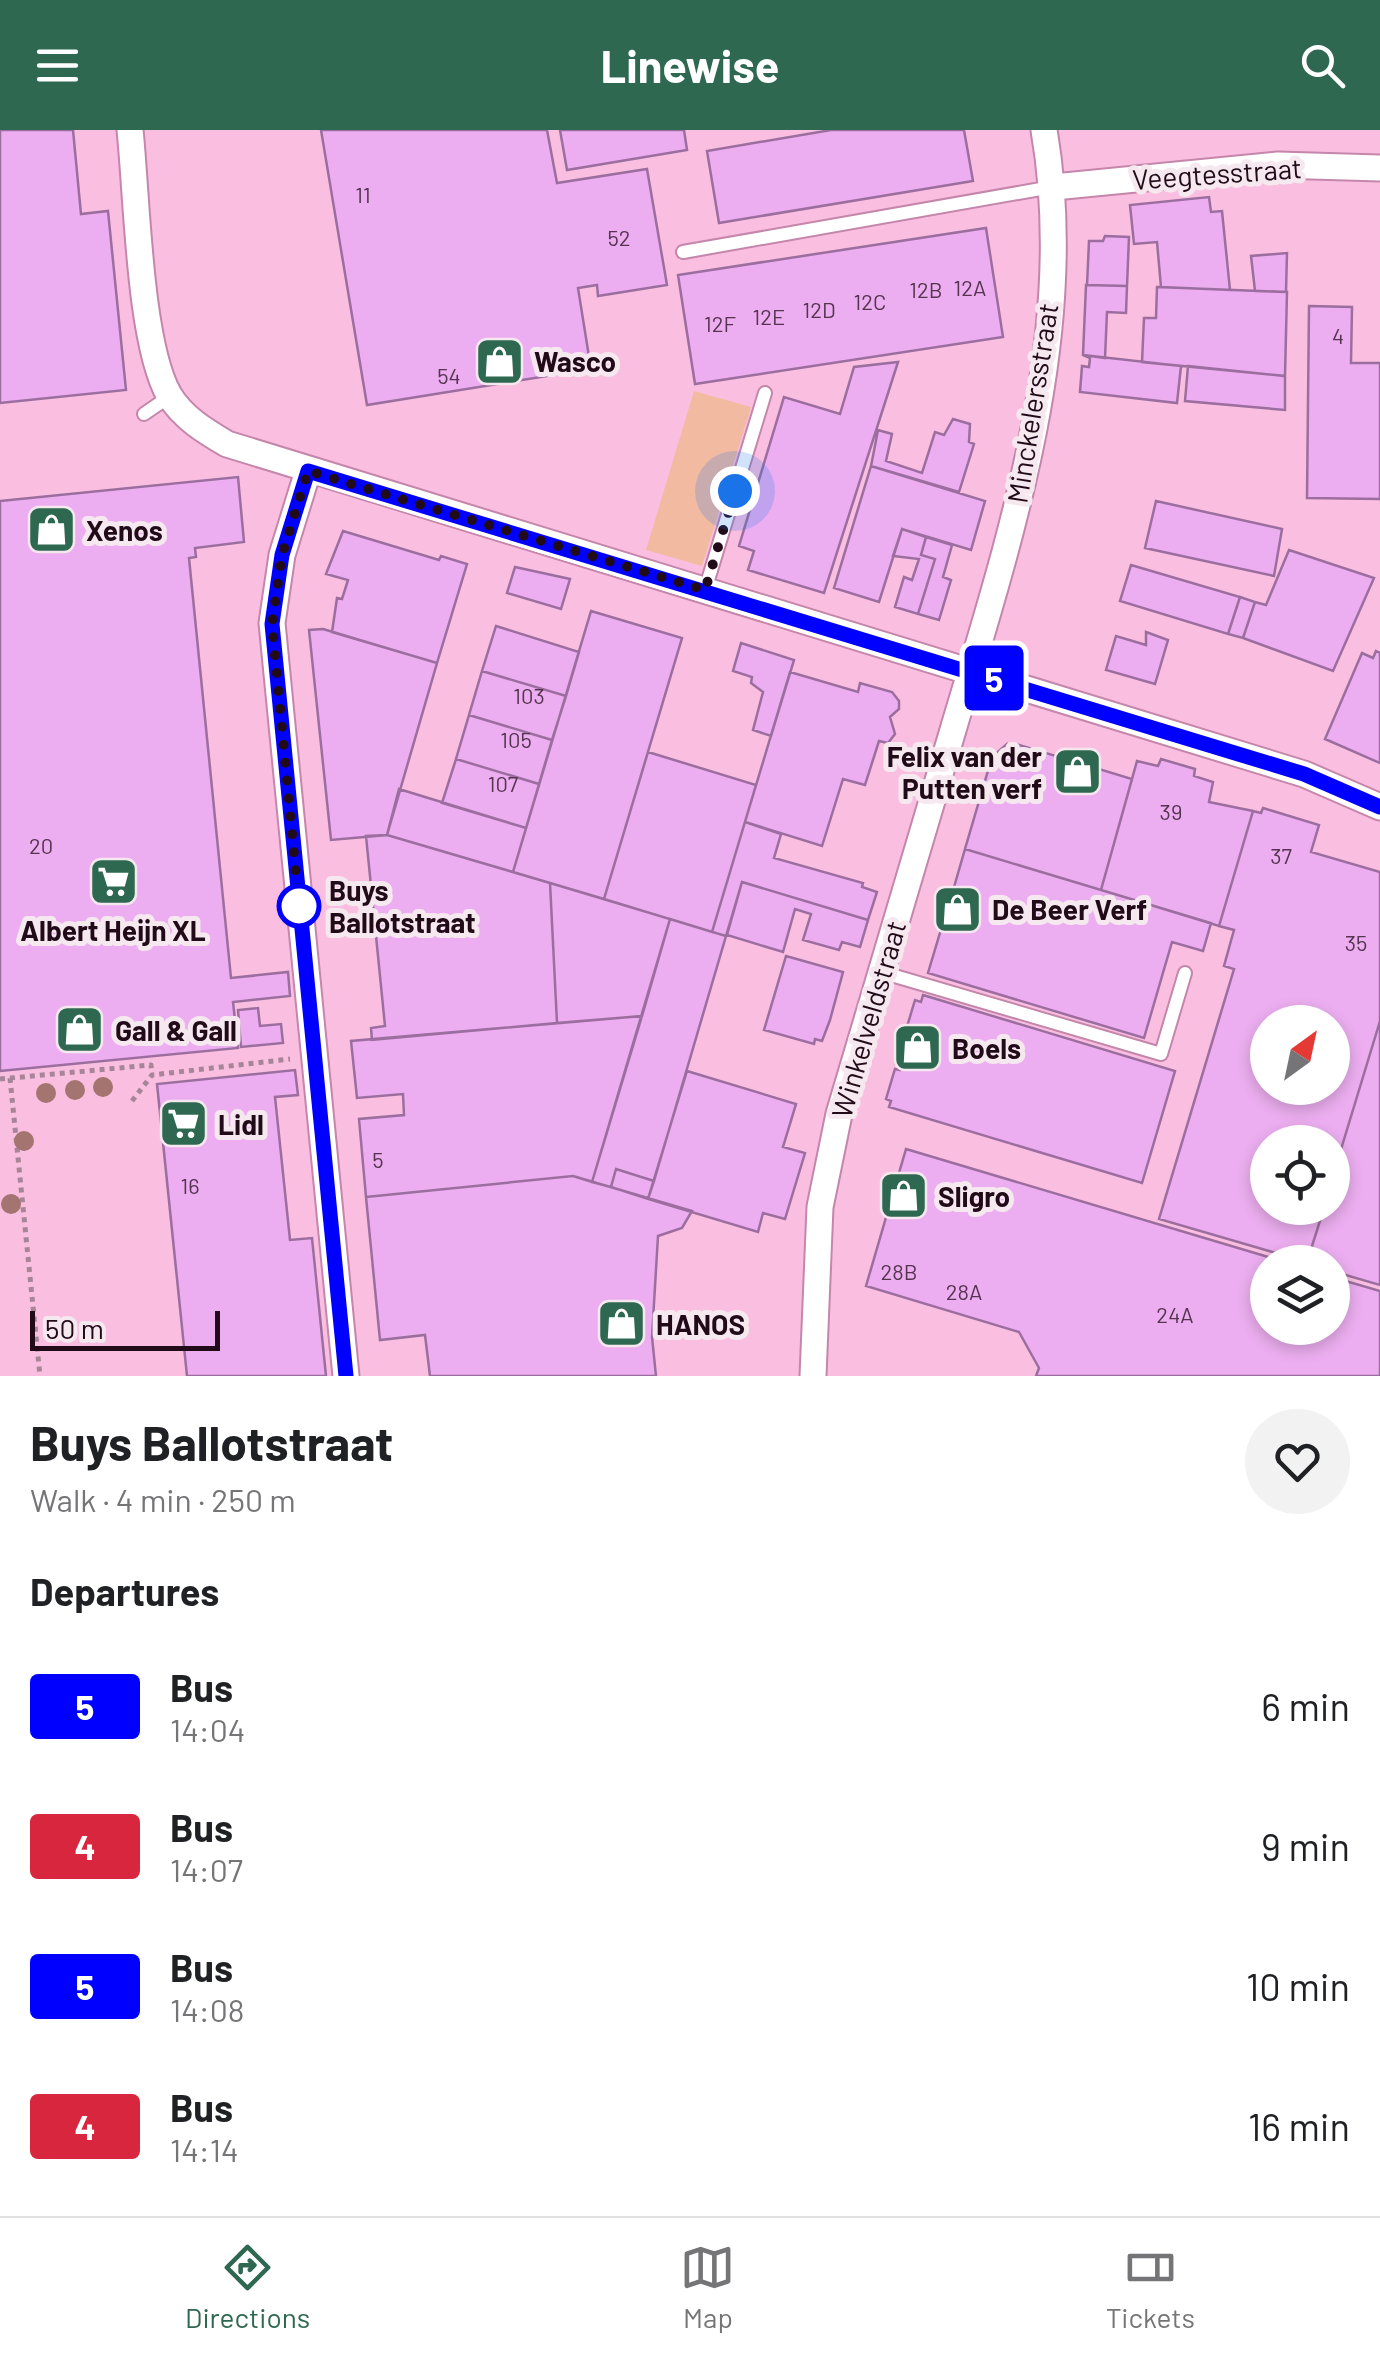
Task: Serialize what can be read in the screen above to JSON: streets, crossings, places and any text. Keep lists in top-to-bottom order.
{
  "streets": {
    "street": ["Veegtesstraat", "Minckelersstraat", "Winkelveldstraat"]
  },
  "crossings": [
    ["Veegtesstraat", "Minckelersstraat"],
    ["Minckelersstraat", "Winkelveldstraat"]
  ],
  "places": {
    "shop": [
      "Wasco",
      "Xenos",
      "Felix van der Putten verf",
      "De Beer Verf",
      "Gall & Gall",
      "Boels",
      "Sligro",
      "HANOS"
    ],
    "supermarket": ["Albert Heijn XL", "Lidl"],
    "other": ["Buys Ballotstraat"]
  },
  "lines": ["bus line 5"],
  "house_numbers": [
    "11",
    "52",
    "12A",
    "12B",
    "12C",
    "12D",
    "12E",
    "12F",
    "4",
    "54",
    "103",
    "105",
    "107",
    "39",
    "20",
    "37",
    "35",
    "5",
    "16",
    "28B",
    "28A",
    "24A"
  ],
  "scale_bar": "50 m",
  "north": "top right",
  "page": {
    "header": "Linewise",
    "on_map": "5",
    "scale": "50 m",
    "heading": [
      ["Buys Ballotstraat", "Walk · 4 min · 250 m"],
      "Departures"
    ],
    "list": [
      {
        "mark": "5",
        "name": "Bus",
        "note": "14:04",
        "value": "6 min"
      },
      {
        "mark": "4",
        "name": "Bus",
        "note": "14:07",
        "value": "9 min"
      },
      {
        "mark": "5",
        "name": "Bus",
        "note": "14:08",
        "value": "10 min"
      },
      {
        "mark": "4",
        "name": "Bus",
        "note": "14:14",
        "value": "16 min"
      }
    ],
    "tabs": ["Directions", "Map", "Tickets"]
  }
}
